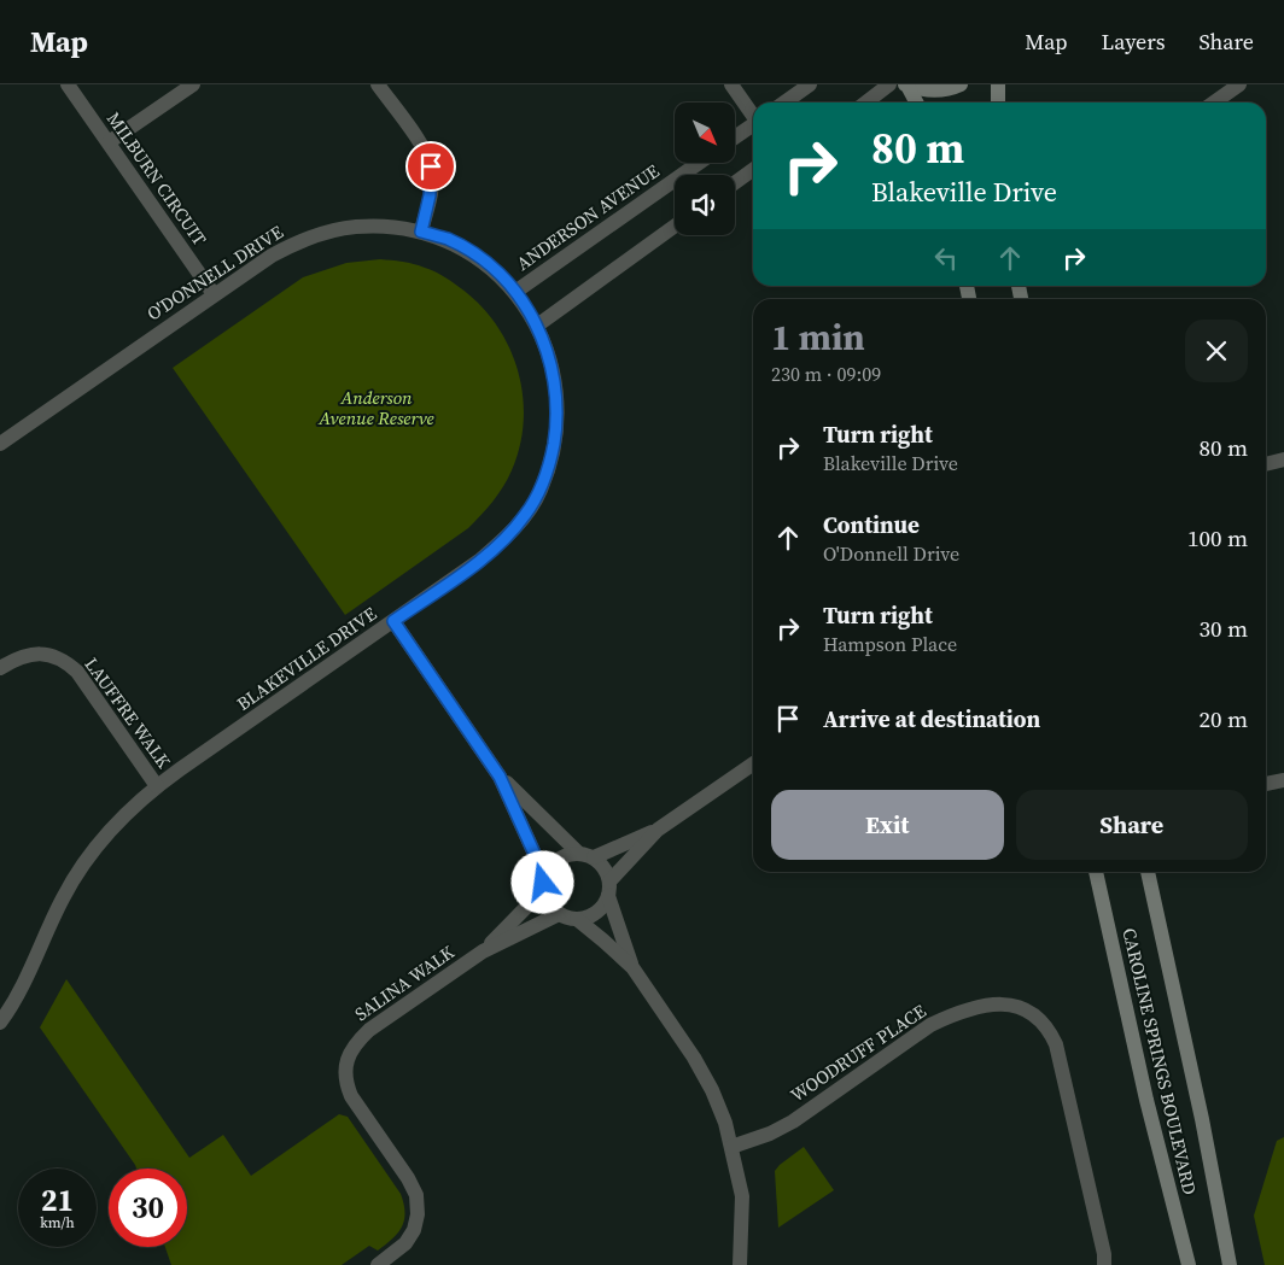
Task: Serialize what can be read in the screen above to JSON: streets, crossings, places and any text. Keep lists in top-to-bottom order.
{
  "streets": {
    "main road": ["CAROLINE SPRINGS BOULEVARD"],
    "street": [
      "MILBURN CIRCUIT",
      "ANDERSON AVENUE",
      "O'DONNELL DRIVE",
      "BLAKEVILLE DRIVE",
      "LAUFFRE WALK",
      "SALINA WALK",
      "WOODRUFF PLACE"
    ]
  },
  "crossings": [
    ["MILBURN CIRCUIT", "O'DONNELL DRIVE"],
    ["ANDERSON AVENUE", "O'DONNELL DRIVE"],
    ["O'DONNELL DRIVE", "BLAKEVILLE DRIVE"],
    ["BLAKEVILLE DRIVE", "LAUFFRE WALK"]
  ],
  "parks": ["Anderson Avenue Reserve"],
  "north": "bottom right",
  "page": {
    "header": "Map",
    "nav": ["Map", "Layers", "Share"],
    "turn": ["80 m", "Blakeville Drive"],
    "heading": ["1 min", "230 m · 09:09"],
    "list": [
      {
        "name": "Turn right",
        "note": "Blakeville Drive",
        "value": "80 m"
      },
      {
        "name": "Continue",
        "note": "O'Donnell Drive",
        "value": "100 m"
      },
      {
        "name": "Turn right",
        "note": "Hampson Place",
        "value": "30 m"
      },
      {
        "name": "Arrive at destination",
        "value": "20 m"
      }
    ],
    "buttons": ["Exit", "Share"],
    "speed": "21 km/h",
    "limit": "30"
  }
}
